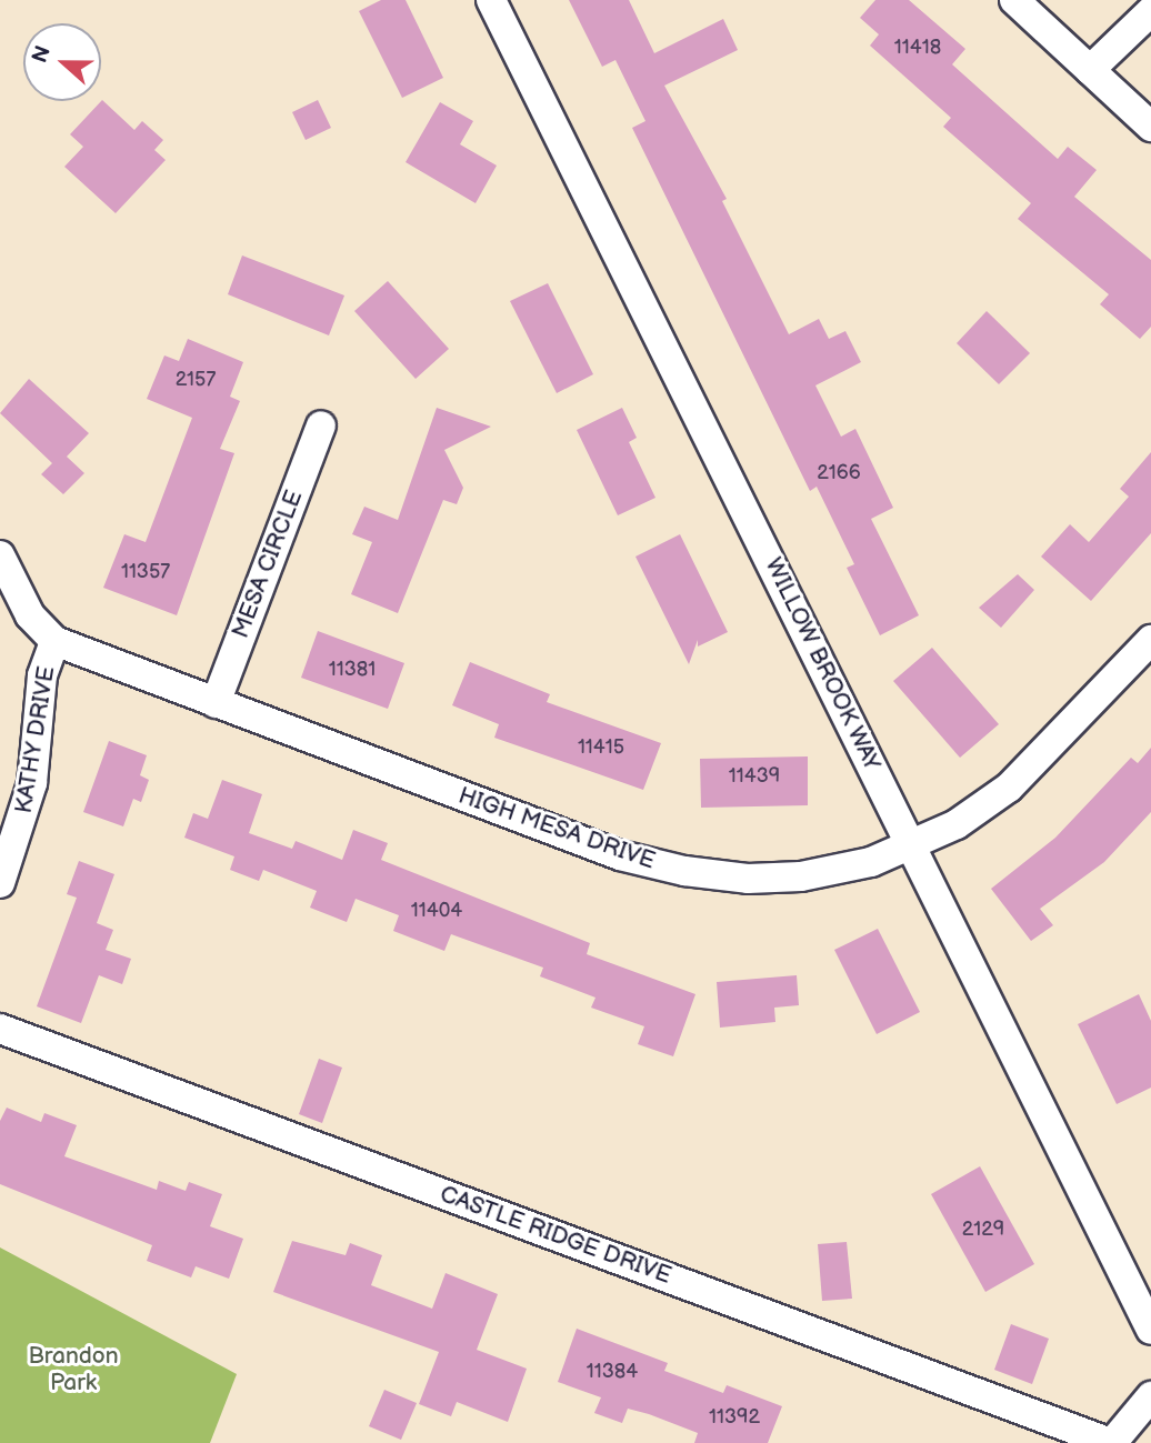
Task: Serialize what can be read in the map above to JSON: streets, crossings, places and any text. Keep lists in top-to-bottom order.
{
  "streets": {
    "street": [
      "MESA CIRCLE",
      "WILLOW BROOK WAY",
      "KATHY DRIVE",
      "HIGH MESA DRIVE",
      "CASTLE RIDGE DRIVE"
    ]
  },
  "crossings": [
    ["MESA CIRCLE", "HIGH MESA DRIVE"],
    ["WILLOW BROOK WAY", "HIGH MESA DRIVE"],
    ["KATHY DRIVE", "HIGH MESA DRIVE"]
  ],
  "parks": ["Brandon Park"],
  "house_numbers": [
    "11418",
    "2157",
    "2166",
    "11357",
    "11381",
    "11415",
    "11439",
    "11404",
    "2129",
    "11384",
    "11392"
  ],
  "north": "left"
}
